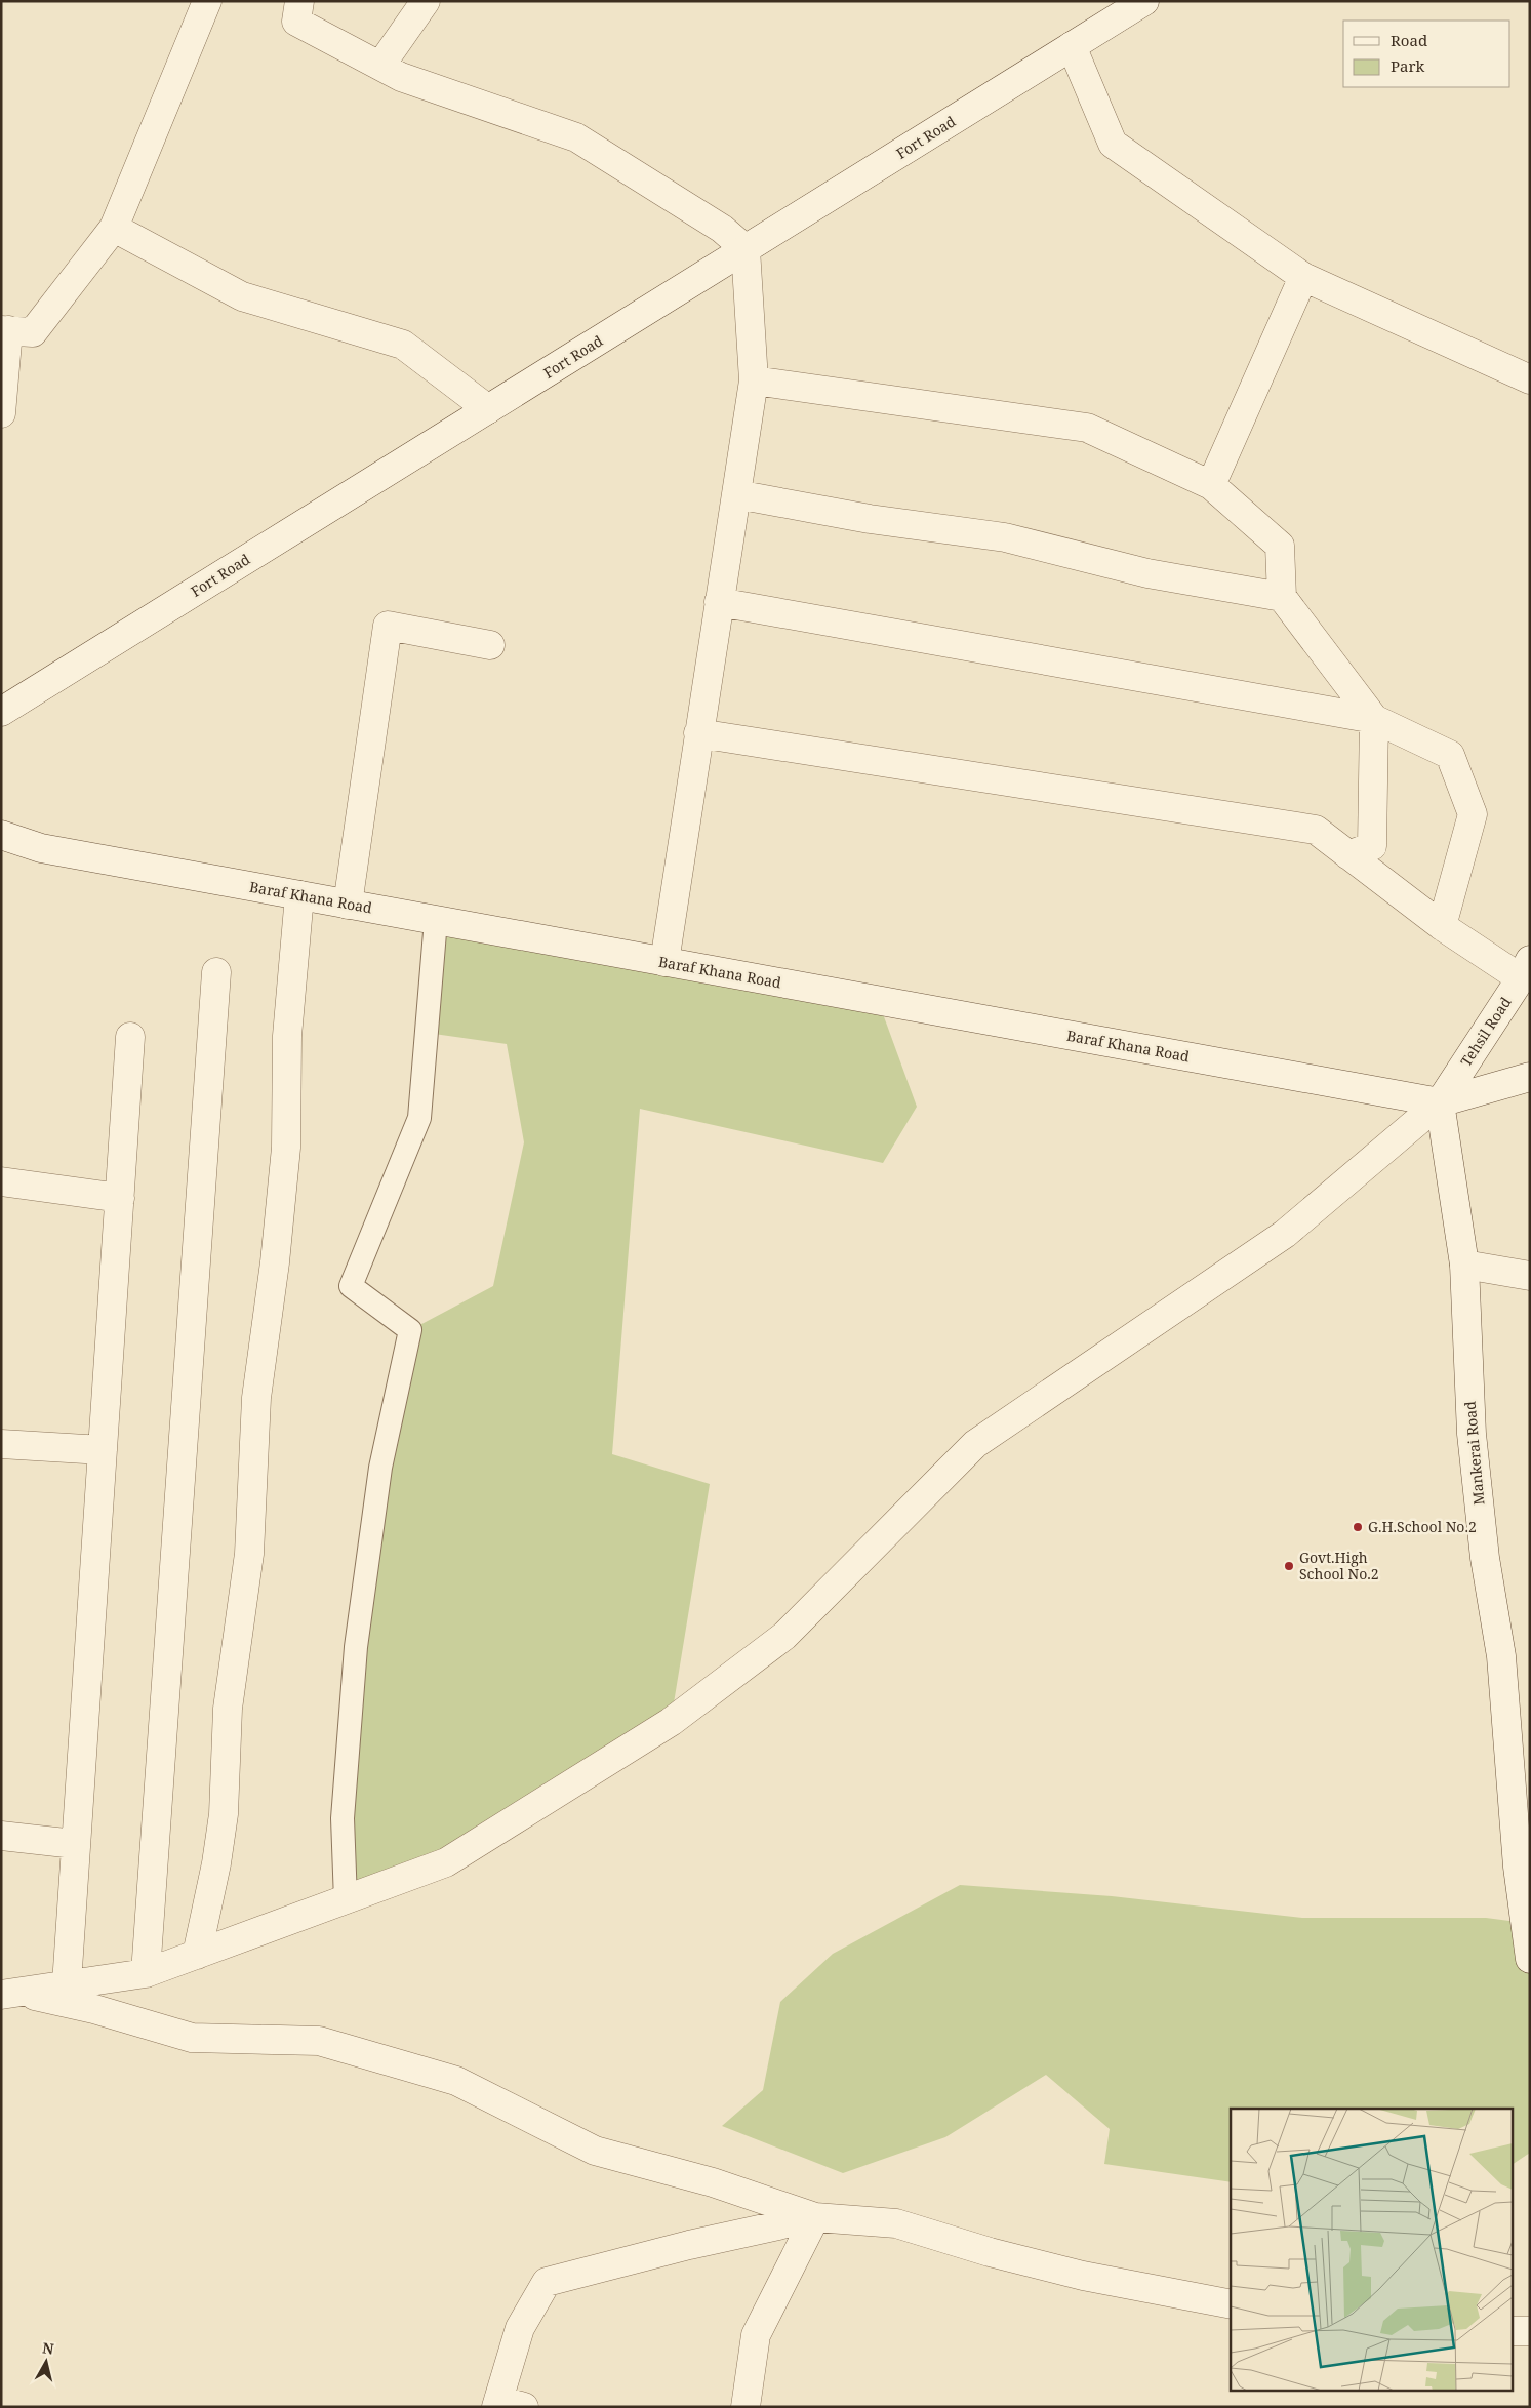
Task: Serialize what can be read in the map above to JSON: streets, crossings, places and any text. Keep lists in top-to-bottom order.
{
  "streets": {
    "street": [
      "Fort Road",
      "Baraf Khana Road",
      "Tehsil Road",
      "Mankerai Road"
    ]
  },
  "crossings": [
    ["Baraf Khana Road", "Tehsil Road"],
    ["Baraf Khana Road", "Mankerai Road"],
    ["Tehsil Road", "Mankerai Road"]
  ],
  "places": ["G.H.School No.2", "Govt.High School No.2"],
  "legend": ["Road", "Park"],
  "north": "top"
}
